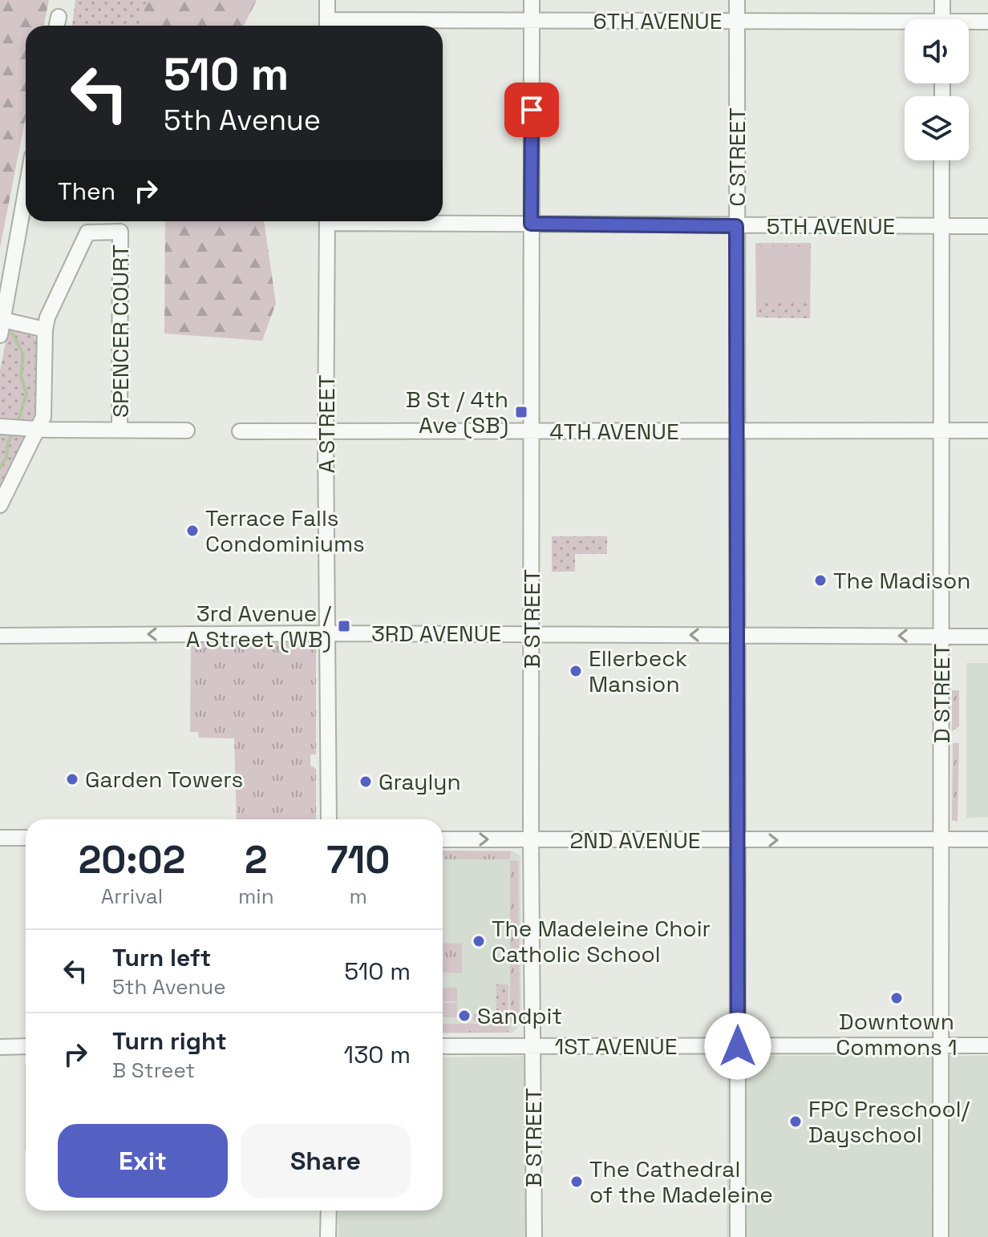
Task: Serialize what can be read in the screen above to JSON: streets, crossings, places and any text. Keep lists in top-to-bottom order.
{
  "streets": {
    "street": [
      "6TH AVENUE",
      "C STREET",
      "5TH AVENUE",
      "SPENCER COURT",
      "A STREET",
      "4TH AVENUE",
      "B STREET",
      "3RD AVENUE",
      "D STREET",
      "2ND AVENUE",
      "1ST AVENUE"
    ]
  },
  "crossings": [
    ["6TH AVENUE", "C STREET"],
    ["6TH AVENUE", "B STREET"],
    ["C STREET", "5TH AVENUE"],
    ["C STREET", "4TH AVENUE"],
    ["C STREET", "3RD AVENUE"],
    ["C STREET", "2ND AVENUE"],
    ["C STREET", "1ST AVENUE"],
    ["5TH AVENUE", "B STREET"],
    ["5TH AVENUE", "D STREET"],
    ["A STREET", "4TH AVENUE"],
    ["A STREET", "3RD AVENUE"],
    ["4TH AVENUE", "B STREET"],
    ["4TH AVENUE", "D STREET"],
    ["B STREET", "3RD AVENUE"],
    ["B STREET", "2ND AVENUE"],
    ["B STREET", "1ST AVENUE"],
    ["3RD AVENUE", "D STREET"],
    ["D STREET", "2ND AVENUE"],
    ["D STREET", "1ST AVENUE"]
  ],
  "one_way": ["3RD AVENUE", "2ND AVENUE"],
  "places": {
    "transit": ["B St / 4th Ave (SB)", "3rd Avenue / A Street (WB)"],
    "other": [
      "Terrace Falls Condominiums",
      "The Madison",
      "Ellerbeck Mansion",
      "Garden Towers",
      "Graylyn",
      "The Madeleine Choir Catholic School",
      "Downtown Commons 1",
      "Sandpit",
      "FPC Preschool/ Dayschool",
      "The Cathedral of the Madeleine"
    ]
  },
  "page": {
    "turn": ["510 m", "5th Avenue"],
    "then": "Then",
    "eta": [
      "20:02",
      "Arrival",
      "2",
      "min",
      "710",
      "m"
    ],
    "list": [
      {
        "name": "Turn left",
        "note": "5th Avenue",
        "value": "510 m"
      },
      {
        "name": "Turn right",
        "note": "B Street",
        "value": "130 m"
      }
    ],
    "buttons": ["Exit", "Share"]
  }
}
